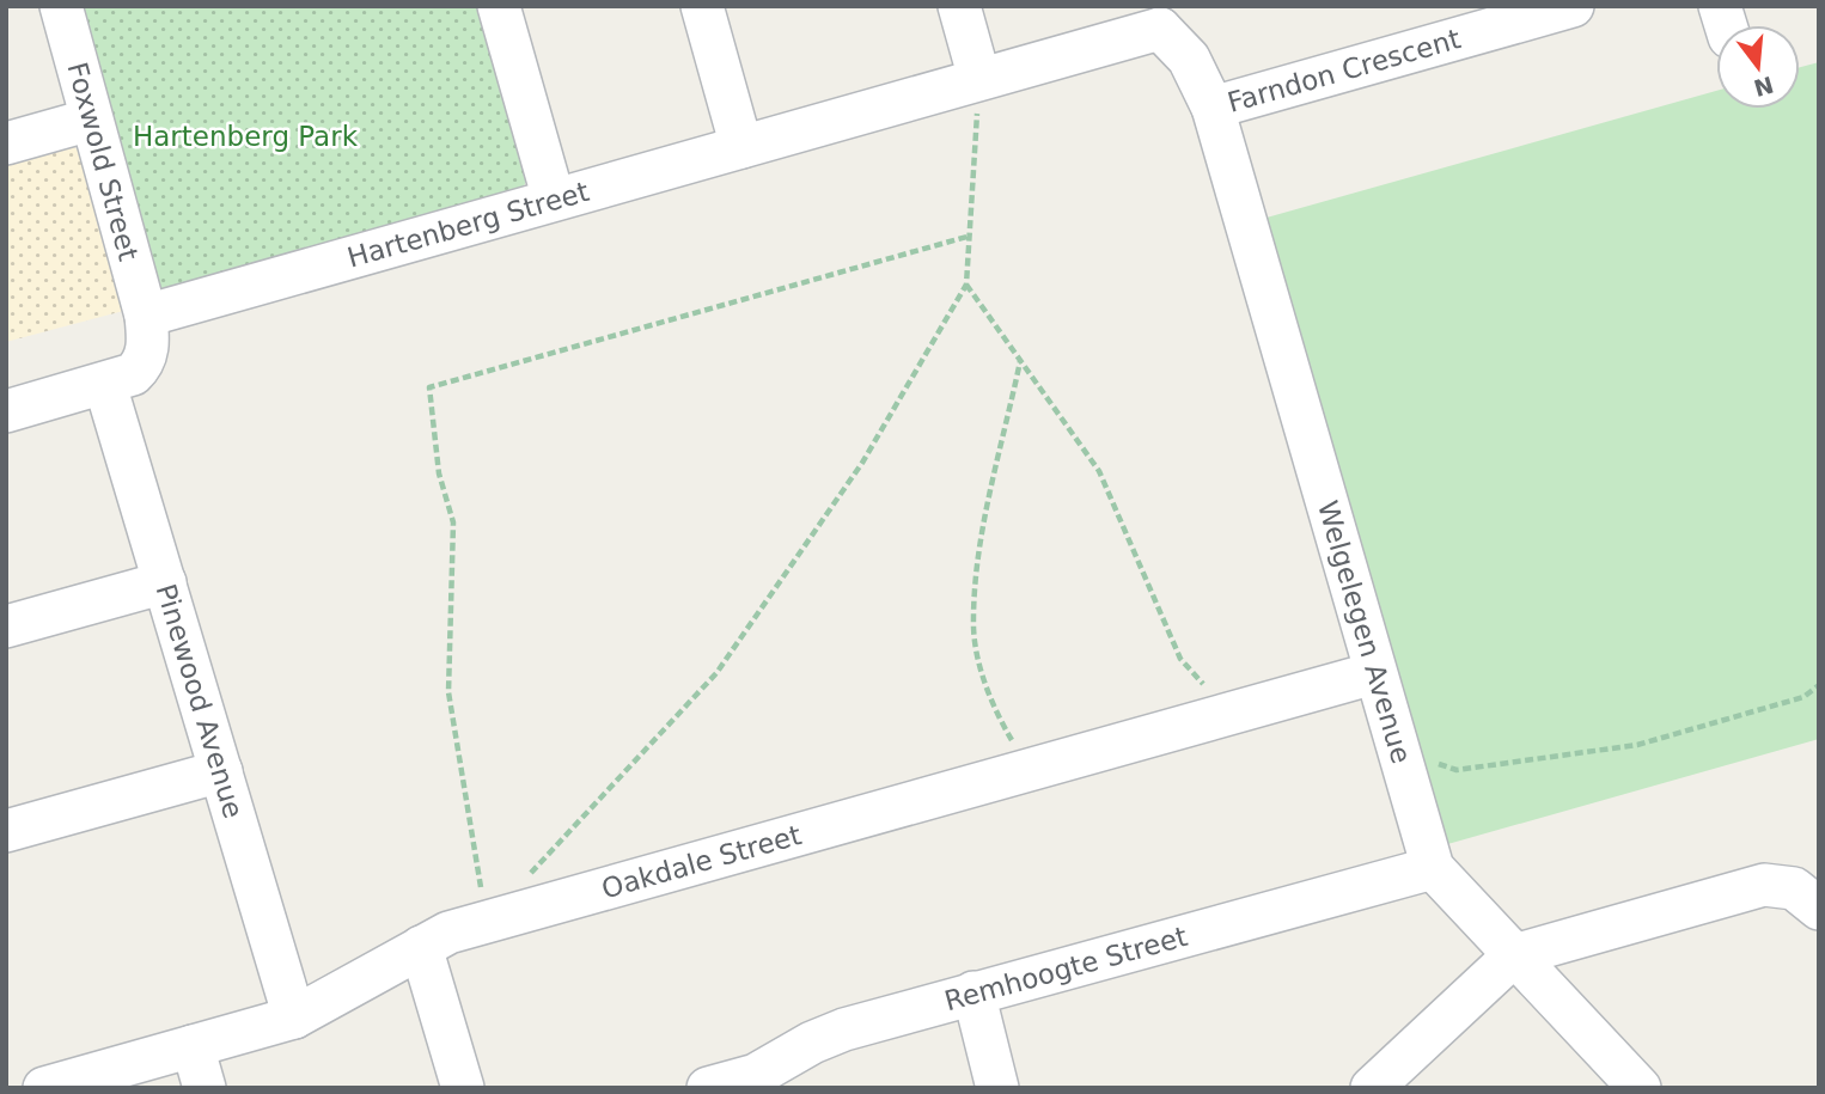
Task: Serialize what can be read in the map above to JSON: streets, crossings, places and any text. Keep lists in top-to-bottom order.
{
  "streets": {
    "street": [
      "Farndon Crescent",
      "Foxwold Street",
      "Hartenberg Street",
      "Welgelegen Avenue",
      "Pinewood Avenue",
      "Oakdale Street",
      "Remhoogte Street"
    ]
  },
  "crossings": [
    ["Farndon Crescent", "Welgelegen Avenue"],
    ["Foxwold Street", "Hartenberg Street"],
    ["Hartenberg Street", "Welgelegen Avenue"],
    ["Welgelegen Avenue", "Oakdale Street"],
    ["Welgelegen Avenue", "Remhoogte Street"],
    ["Pinewood Avenue", "Oakdale Street"]
  ],
  "parks": ["Hartenberg Park"],
  "north": "bottom"
}
